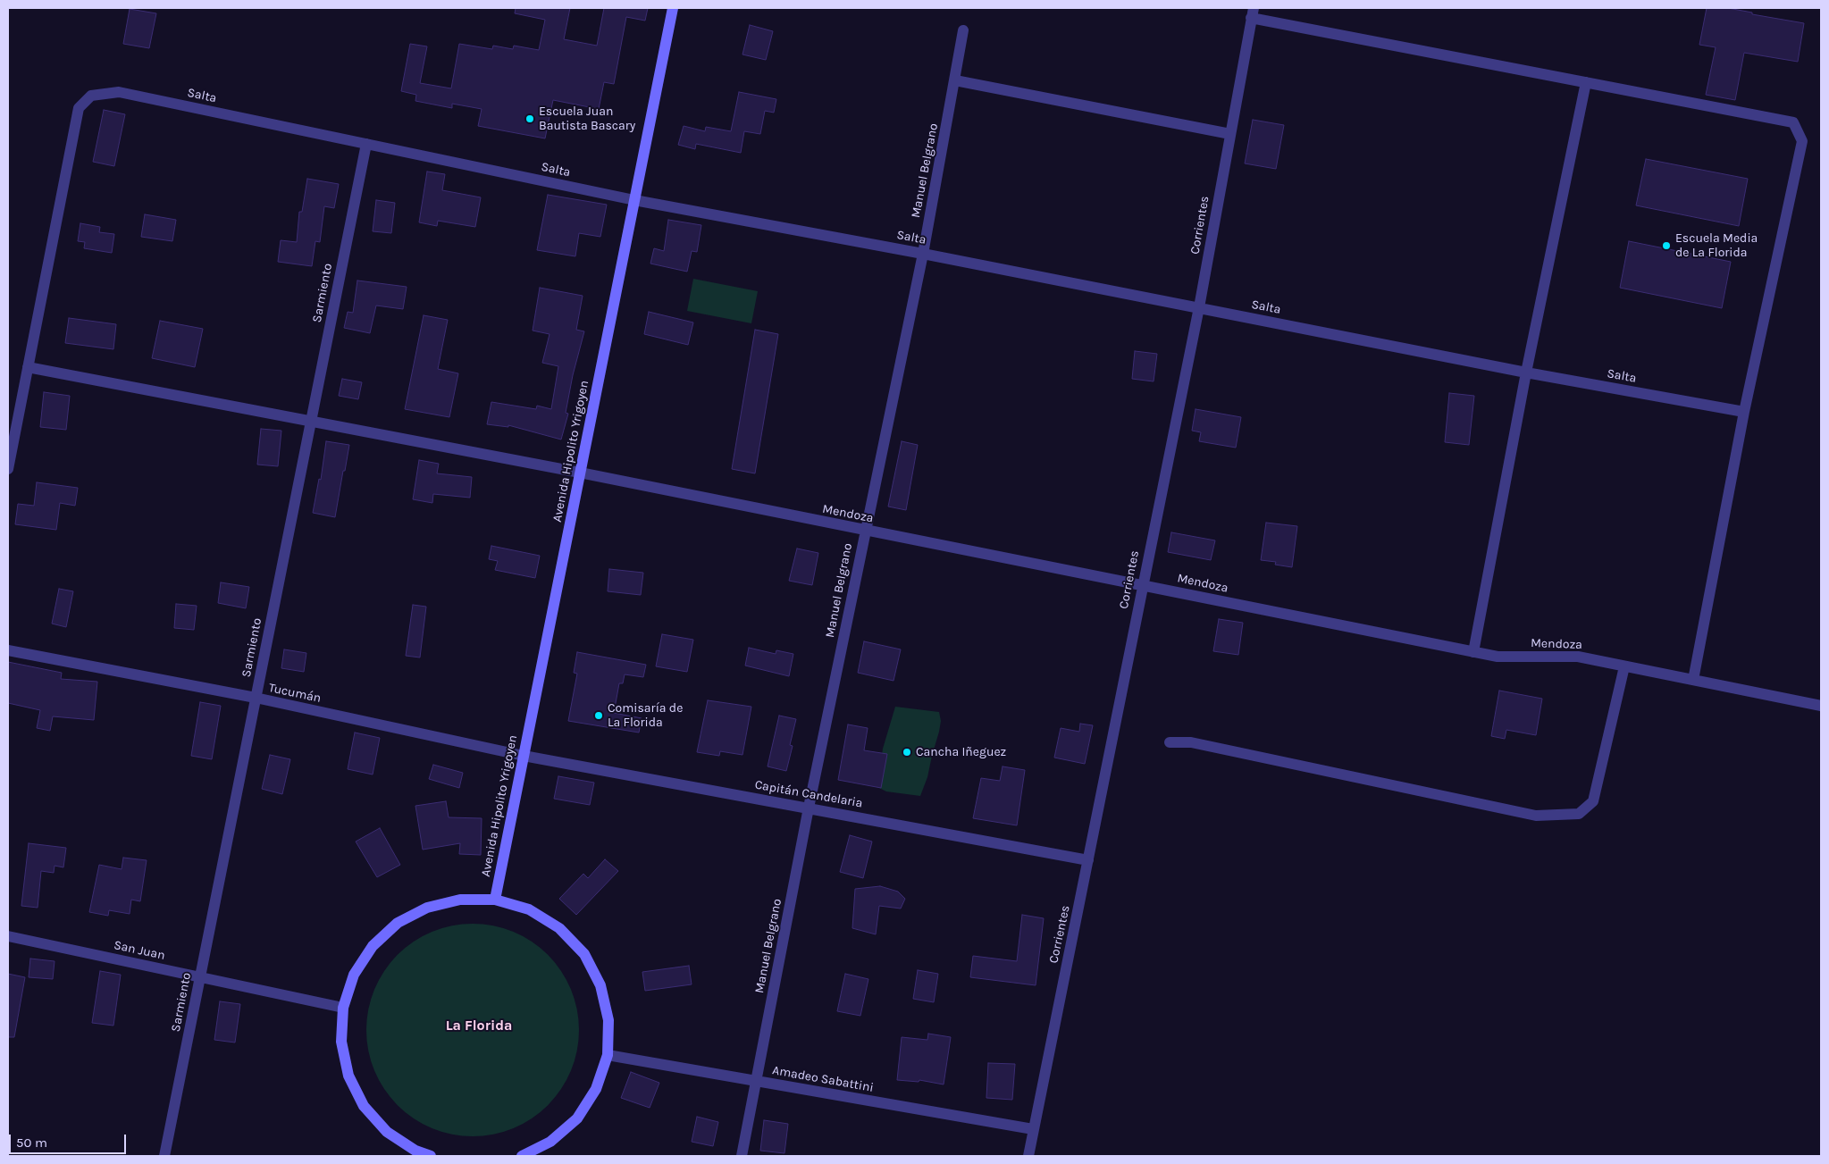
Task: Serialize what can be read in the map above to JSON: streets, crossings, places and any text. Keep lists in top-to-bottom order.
{
  "streets": {
    "street": [
      "Salta",
      "Manuel Belgrano",
      "Corrientes",
      "Sarmiento",
      "Avenida Hipolito Yrigoyen",
      "Mendoza",
      "Tucumán",
      "Capitán Candelaria",
      "San Juan",
      "Amadeo Sabattini"
    ]
  },
  "crossings": [
    ["Salta", "Manuel Belgrano"],
    ["Salta", "Corrientes"],
    ["Salta", "Sarmiento"],
    ["Salta", "Avenida Hipolito Yrigoyen"],
    ["Salta", "Mendoza"],
    ["Manuel Belgrano", "Mendoza"],
    ["Manuel Belgrano", "Capitán Candelaria"],
    ["Manuel Belgrano", "Amadeo Sabattini"],
    ["Corrientes", "Mendoza"],
    ["Corrientes", "Capitán Candelaria"],
    ["Corrientes", "Amadeo Sabattini"],
    ["Sarmiento", "Mendoza"],
    ["Sarmiento", "Tucumán"],
    ["Sarmiento", "San Juan"],
    ["Avenida Hipolito Yrigoyen", "Mendoza"],
    ["Avenida Hipolito Yrigoyen", "Tucumán"],
    ["Avenida Hipolito Yrigoyen", "Capitán Candelaria"],
    ["Tucumán", "Capitán Candelaria"]
  ],
  "districts": ["La Florida"],
  "places": [
    "Escuela Juan Bautista Bascary",
    "Escuela Media de La Florida",
    "Comisaría de La Florida",
    "Cancha Iñeguez"
  ],
  "scale_bar": "50 m"
}
